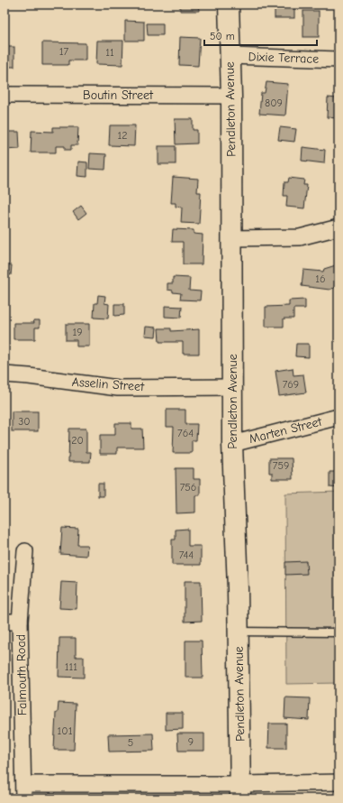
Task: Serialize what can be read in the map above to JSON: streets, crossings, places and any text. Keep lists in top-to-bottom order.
{
  "streets": {
    "street": [
      "Dixie Terrace",
      "Boutin Street",
      "Pendleton Avenue",
      "Asselin Street",
      "Marten Street",
      "Falmouth Road"
    ]
  },
  "crossings": [
    ["Dixie Terrace", "Pendleton Avenue"],
    ["Boutin Street", "Pendleton Avenue"],
    ["Pendleton Avenue", "Asselin Street"],
    ["Pendleton Avenue", "Marten Street"]
  ],
  "house_numbers": [
    "17",
    "11",
    "809",
    "12",
    "16",
    "19",
    "769",
    "30",
    "764",
    "20",
    "759",
    "756",
    "744",
    "111",
    "101",
    "9",
    "5"
  ],
  "scale_bar": "50 m"
}
